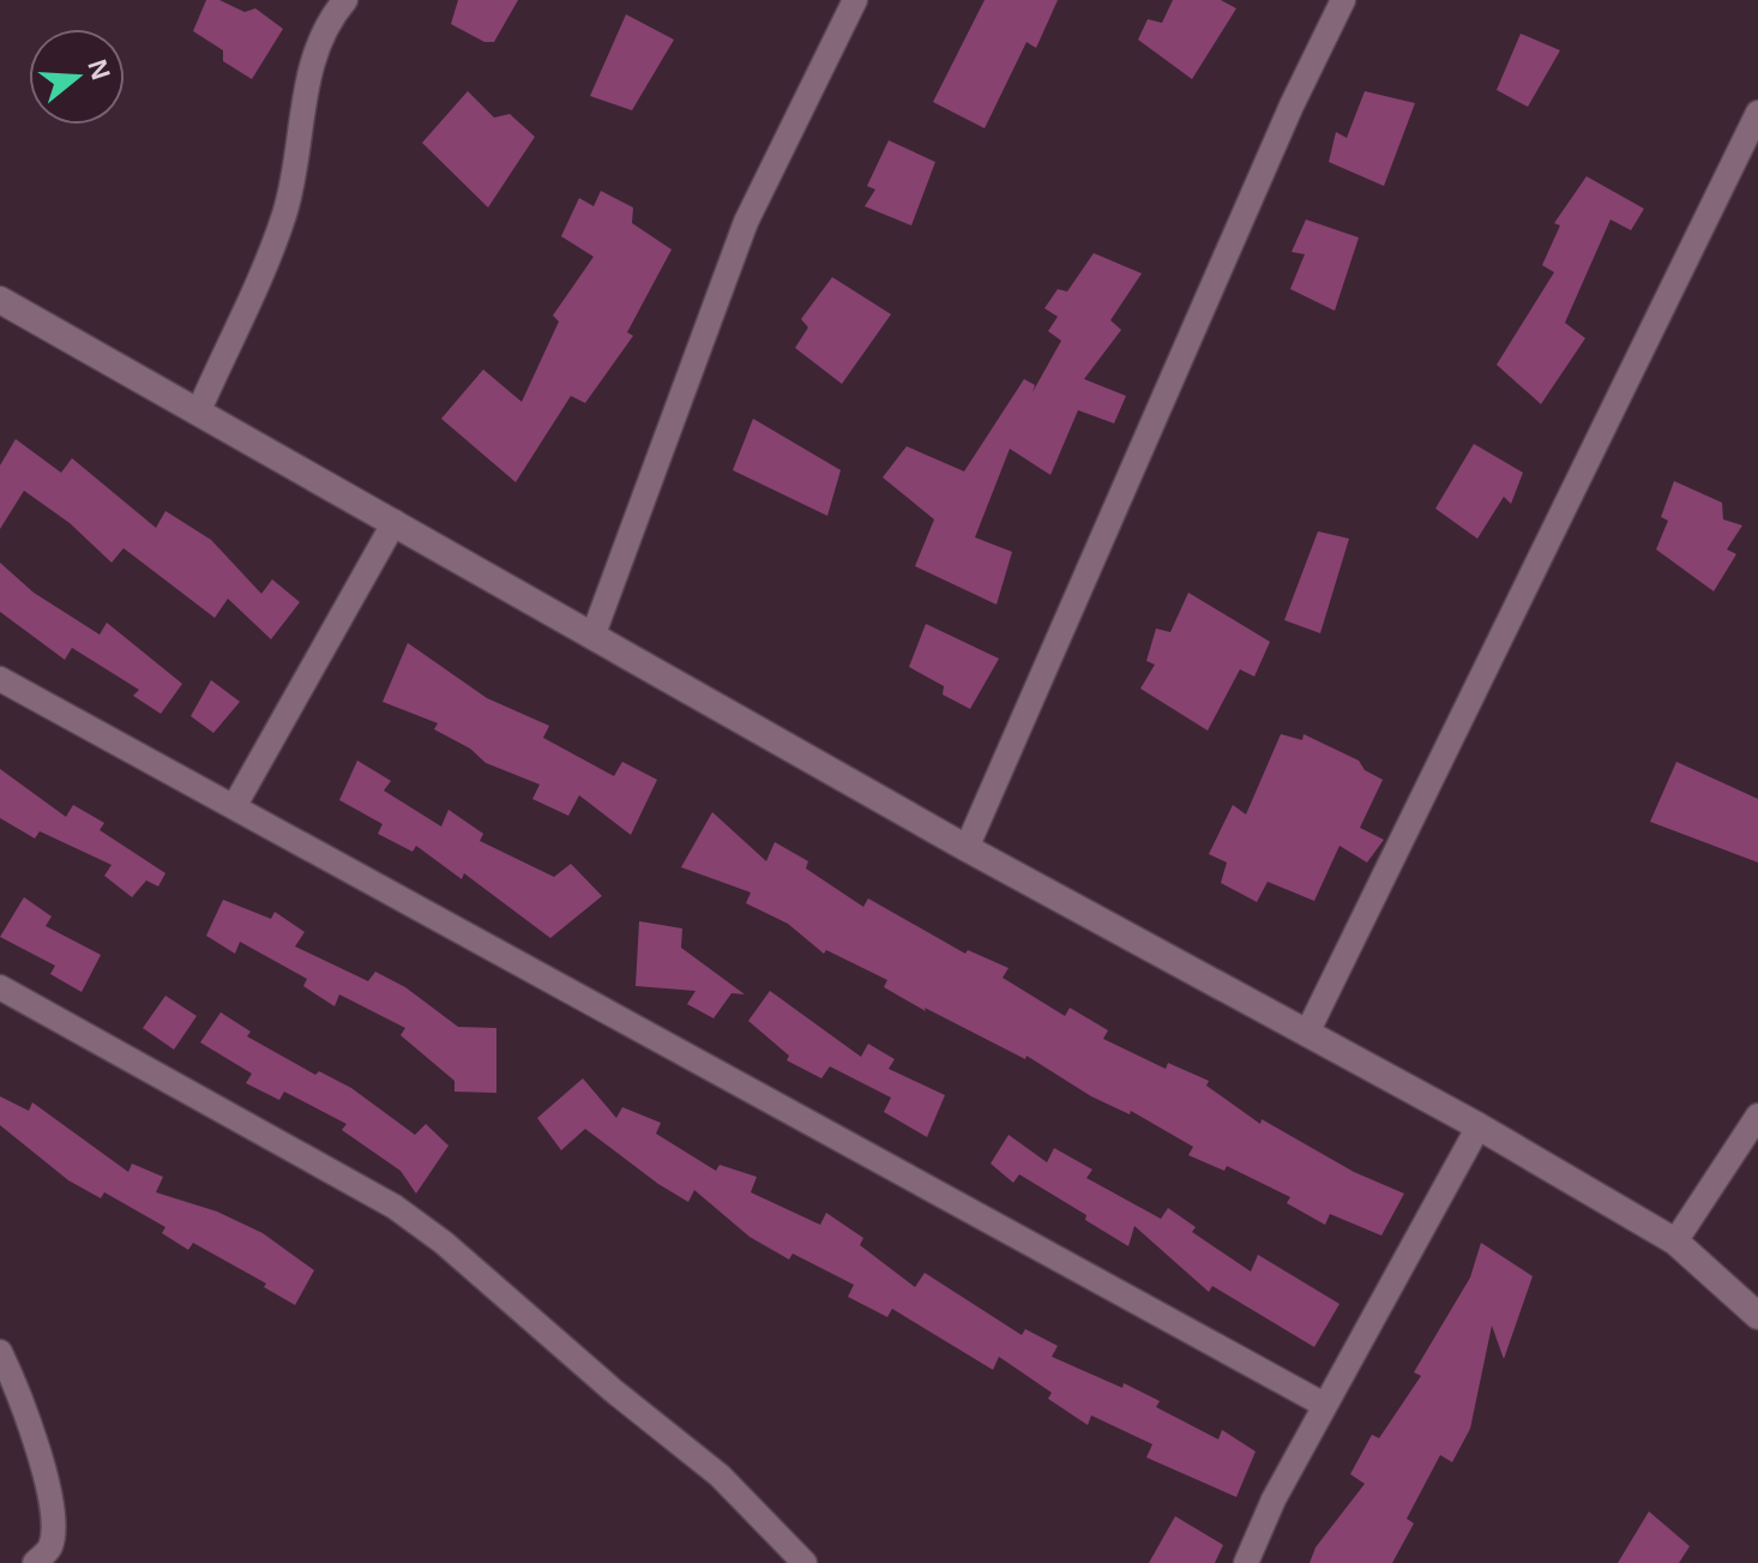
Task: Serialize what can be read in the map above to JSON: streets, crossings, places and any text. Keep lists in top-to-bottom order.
{
  "north": "right"
}
